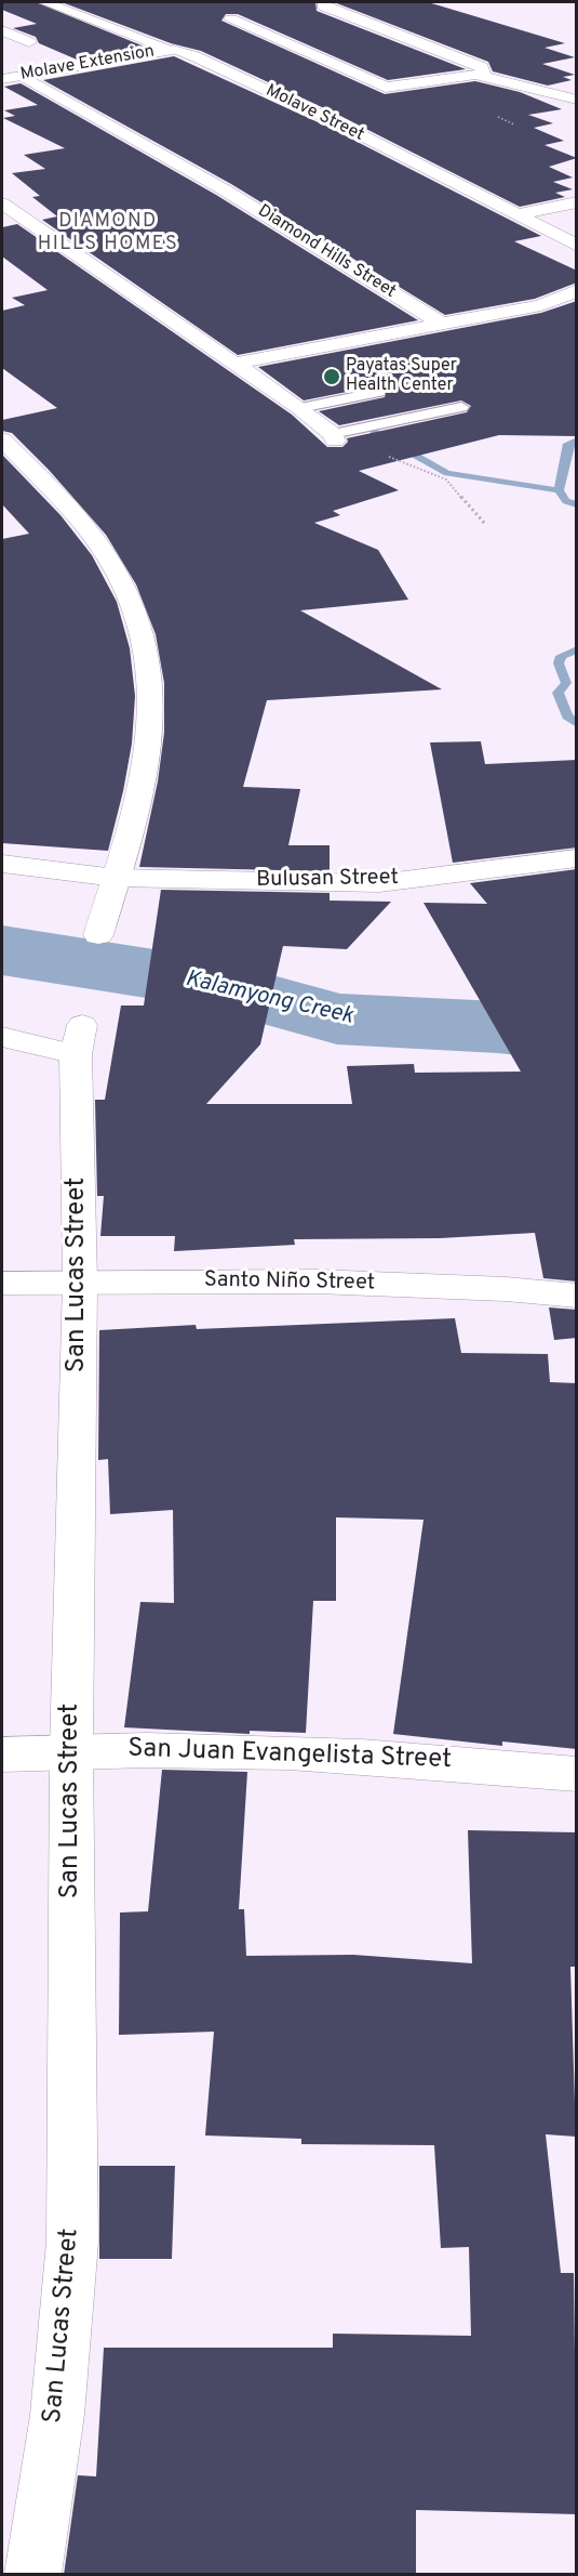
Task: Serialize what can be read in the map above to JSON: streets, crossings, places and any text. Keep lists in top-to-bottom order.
{
  "streets": {
    "street": [
      "Molave Extension",
      "Molave Street",
      "Diamond Hills Street",
      "Bulusan Street",
      "San Lucas Street",
      "Santo Niño Street",
      "San Juan Evangelista Street"
    ]
  },
  "crossings": [
    ["Molave Extension", "Molave Street"],
    ["Molave Extension", "Diamond Hills Street"],
    ["San Lucas Street", "Santo Niño Street"],
    ["San Lucas Street", "San Juan Evangelista Street"]
  ],
  "districts": ["DIAMOND HILLS HOMES"],
  "water": ["Kalamyong Creek"],
  "places": ["Payatas Super Health Center"]
}
